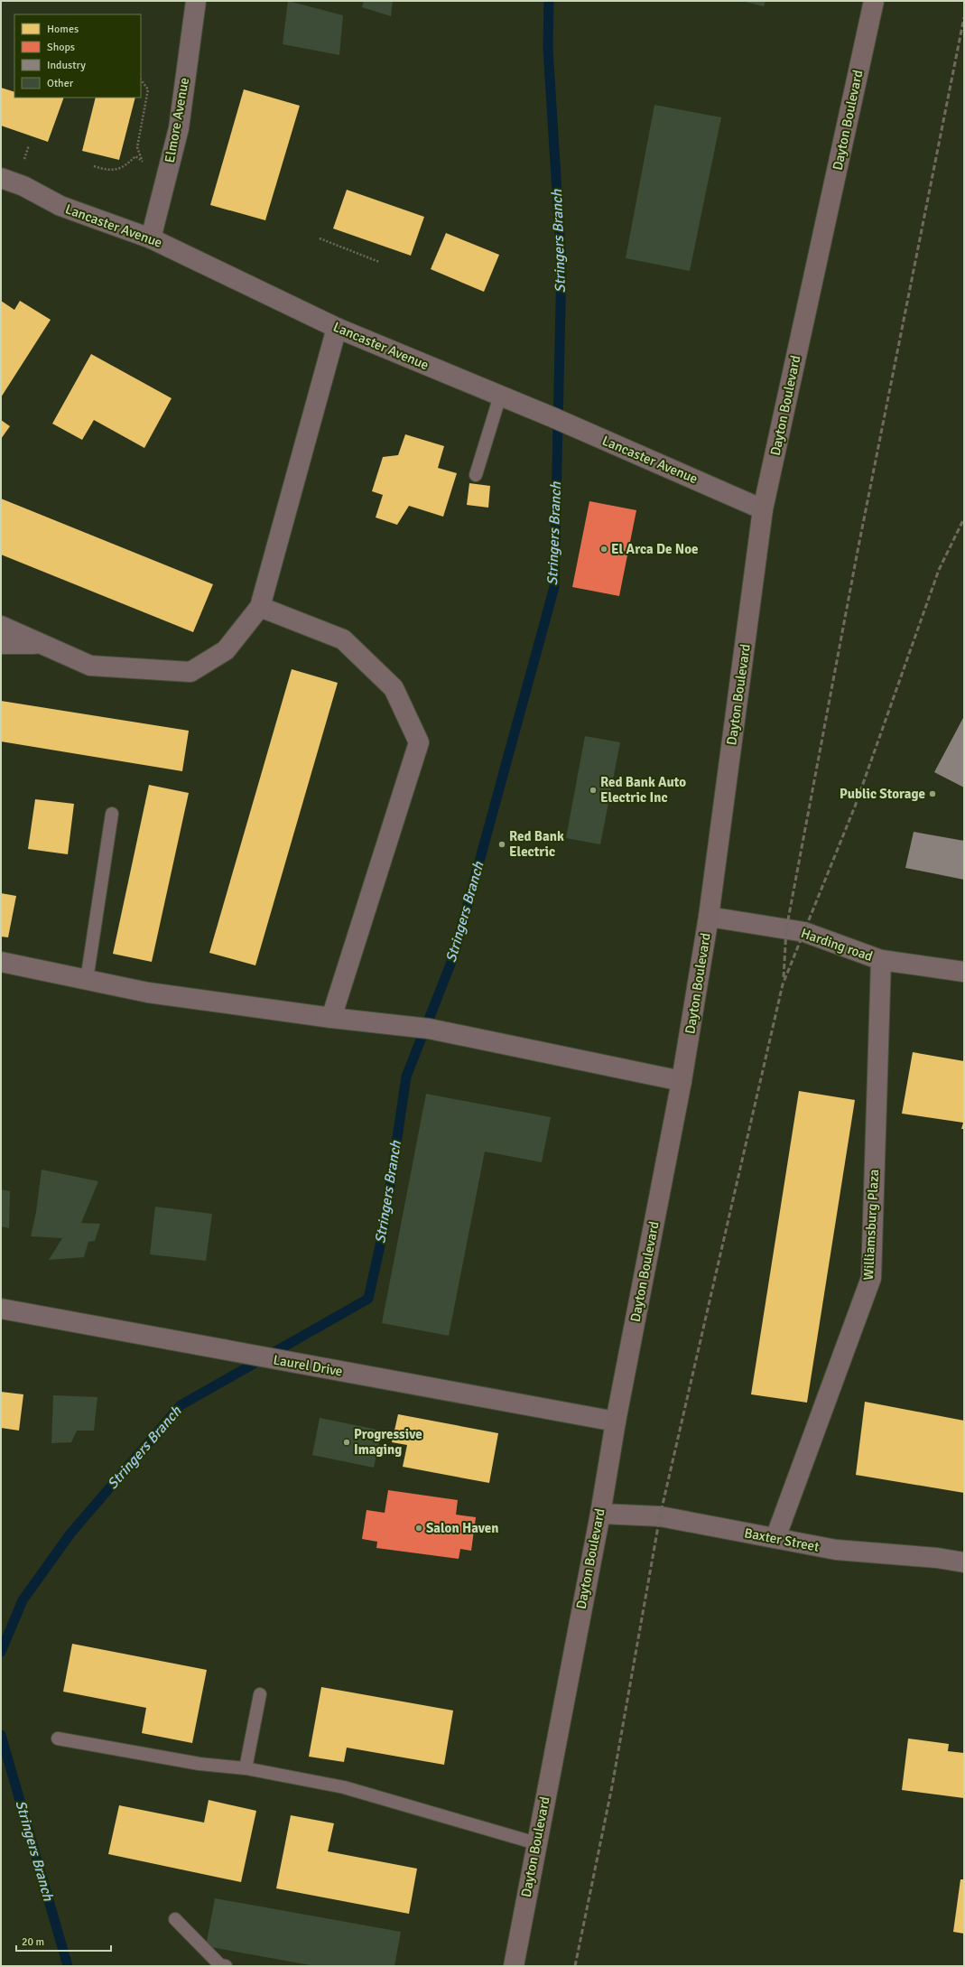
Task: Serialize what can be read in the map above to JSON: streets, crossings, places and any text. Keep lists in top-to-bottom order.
{
  "streets": {
    "main road": ["Dayton Boulevard"],
    "street": [
      "Elmore Avenue",
      "Lancaster Avenue",
      "Harding road",
      "Williamsburg Plaza",
      "Laurel Drive",
      "Baxter Street"
    ]
  },
  "crossings": [
    ["Elmore Avenue", "Lancaster Avenue"],
    ["Dayton Boulevard", "Lancaster Avenue"],
    ["Dayton Boulevard", "Harding road"],
    ["Dayton Boulevard", "Laurel Drive"],
    ["Dayton Boulevard", "Baxter Street"],
    ["Harding road", "Williamsburg Plaza"],
    ["Williamsburg Plaza", "Baxter Street"]
  ],
  "water": ["Stringers Branch"],
  "places": [
    "El Arca De Noe",
    "Red Bank Auto Electric Inc",
    "Public Storage",
    "Red Bank Electric",
    "Progressive Imaging",
    "Salon Haven"
  ],
  "legend": [
    "Homes",
    "Shops",
    "Industry",
    "Other"
  ],
  "scale_bar": "20 m"
}
